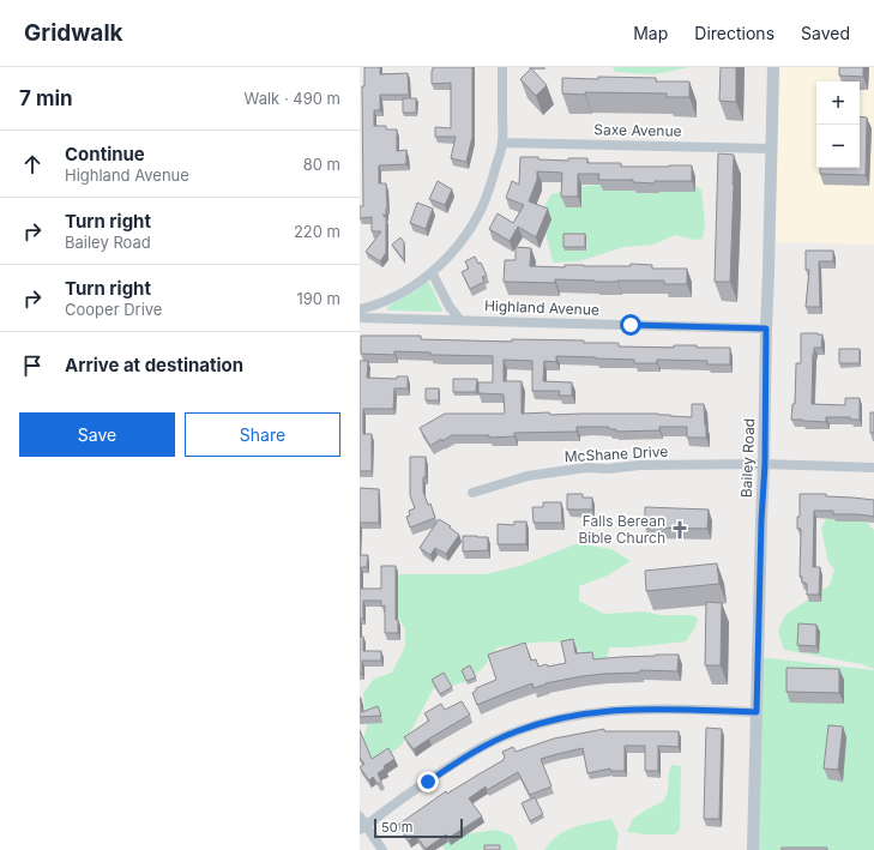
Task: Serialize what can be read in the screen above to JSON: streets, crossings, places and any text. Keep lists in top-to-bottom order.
{
  "streets": {
    "street": [
      "Saxe Avenue",
      "Highland Avenue",
      "McShane Drive",
      "Bailey Road"
    ]
  },
  "crossings": [
    ["Saxe Avenue", "Bailey Road"],
    ["Highland Avenue", "Bailey Road"],
    ["McShane Drive", "Bailey Road"]
  ],
  "places": {
    "church": ["Falls Berean Bible Church"]
  },
  "scale_bar": "50 m",
  "page": {
    "header": "Gridwalk",
    "nav": ["Map", "Directions", "Saved"],
    "heading": ["7 min", "Walk · 490 m"],
    "map_buttons": ["+", "−"],
    "list": [
      ["Continue", "Highland Avenue", "80 m"],
      ["Turn right", "Bailey Road", "220 m"],
      ["Turn right", "Cooper Drive", "190 m"],
      "Arrive at destination"
    ],
    "buttons": ["Save", "Share"],
    "scale": "50 m"
  }
}
